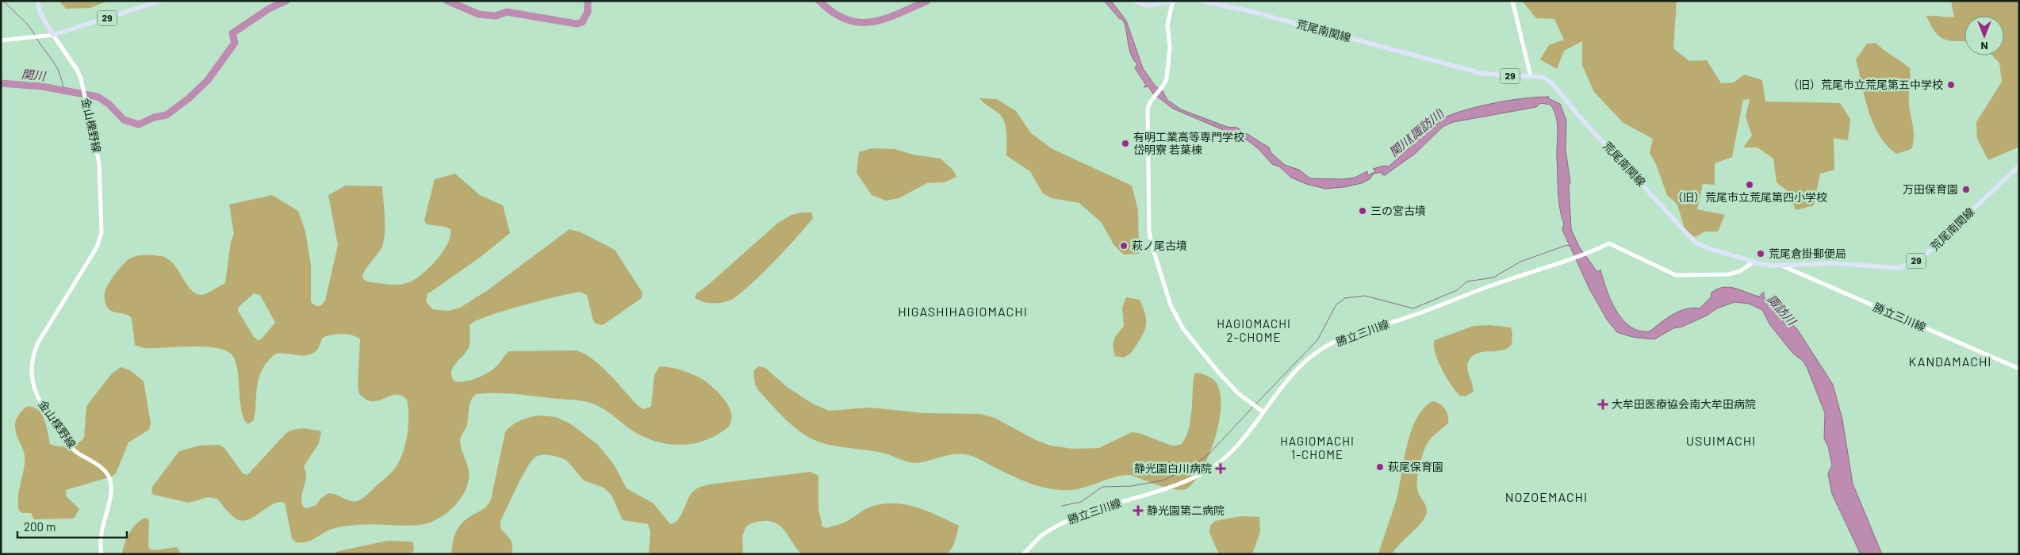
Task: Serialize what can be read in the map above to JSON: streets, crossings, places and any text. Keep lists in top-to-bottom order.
{
  "streets": {
    "main road": [
      "29",
      "荒尾南関線",
      "金山櫟野線",
      "勝立三川線",
      "金山檪野線"
    ]
  },
  "crossings": [
    ["29", "金山櫟野線"],
    ["荒尾南関線", "勝立三川線"],
    ["金山櫟野線", "金山檪野線"]
  ],
  "districts": [
    "HIGASHIHAGIOMACHI",
    "HAGIOMACHI 2-CHOME",
    "KANDAMACHI",
    "USUIMACHI",
    "HAGIOMACHI 1-CHOME",
    "NOZOEMACHI"
  ],
  "water": ["関川", "関川(諏訪川)", "諏訪川"],
  "places": {
    "other": [
      "（旧）荒尾市立荒尾第五中学校",
      "有明工業高等専門学校 岱明寮 若葉棟",
      "（旧）荒尾市立荒尾第四小学校",
      "万田保育園",
      "三の宮古墳",
      "萩ノ尾古墳",
      "荒尾倉掛郵便局",
      "萩尾保育園"
    ],
    "health": ["大牟田医療協会南大牟田病院", "静光園白川病院", "静光園第二病院"]
  },
  "scale_bar": "200 m",
  "north": "bottom"
}
